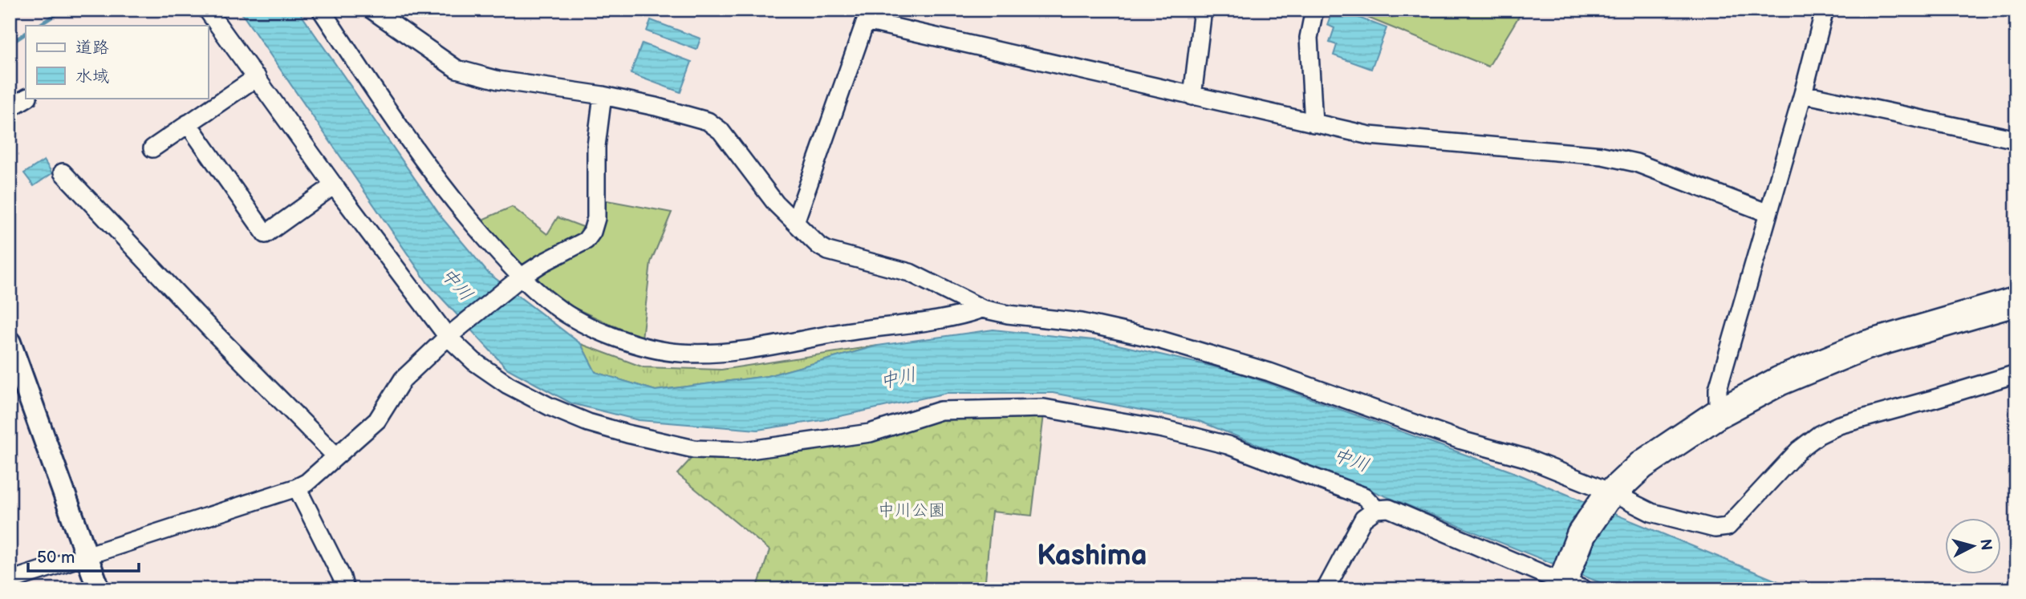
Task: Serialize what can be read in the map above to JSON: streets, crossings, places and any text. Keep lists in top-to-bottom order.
{
  "districts": ["Kashima"],
  "water": ["中川"],
  "parks": ["中川公園"],
  "legend": ["道路", "水域"],
  "scale_bar": "50 m",
  "north": "right"
}
